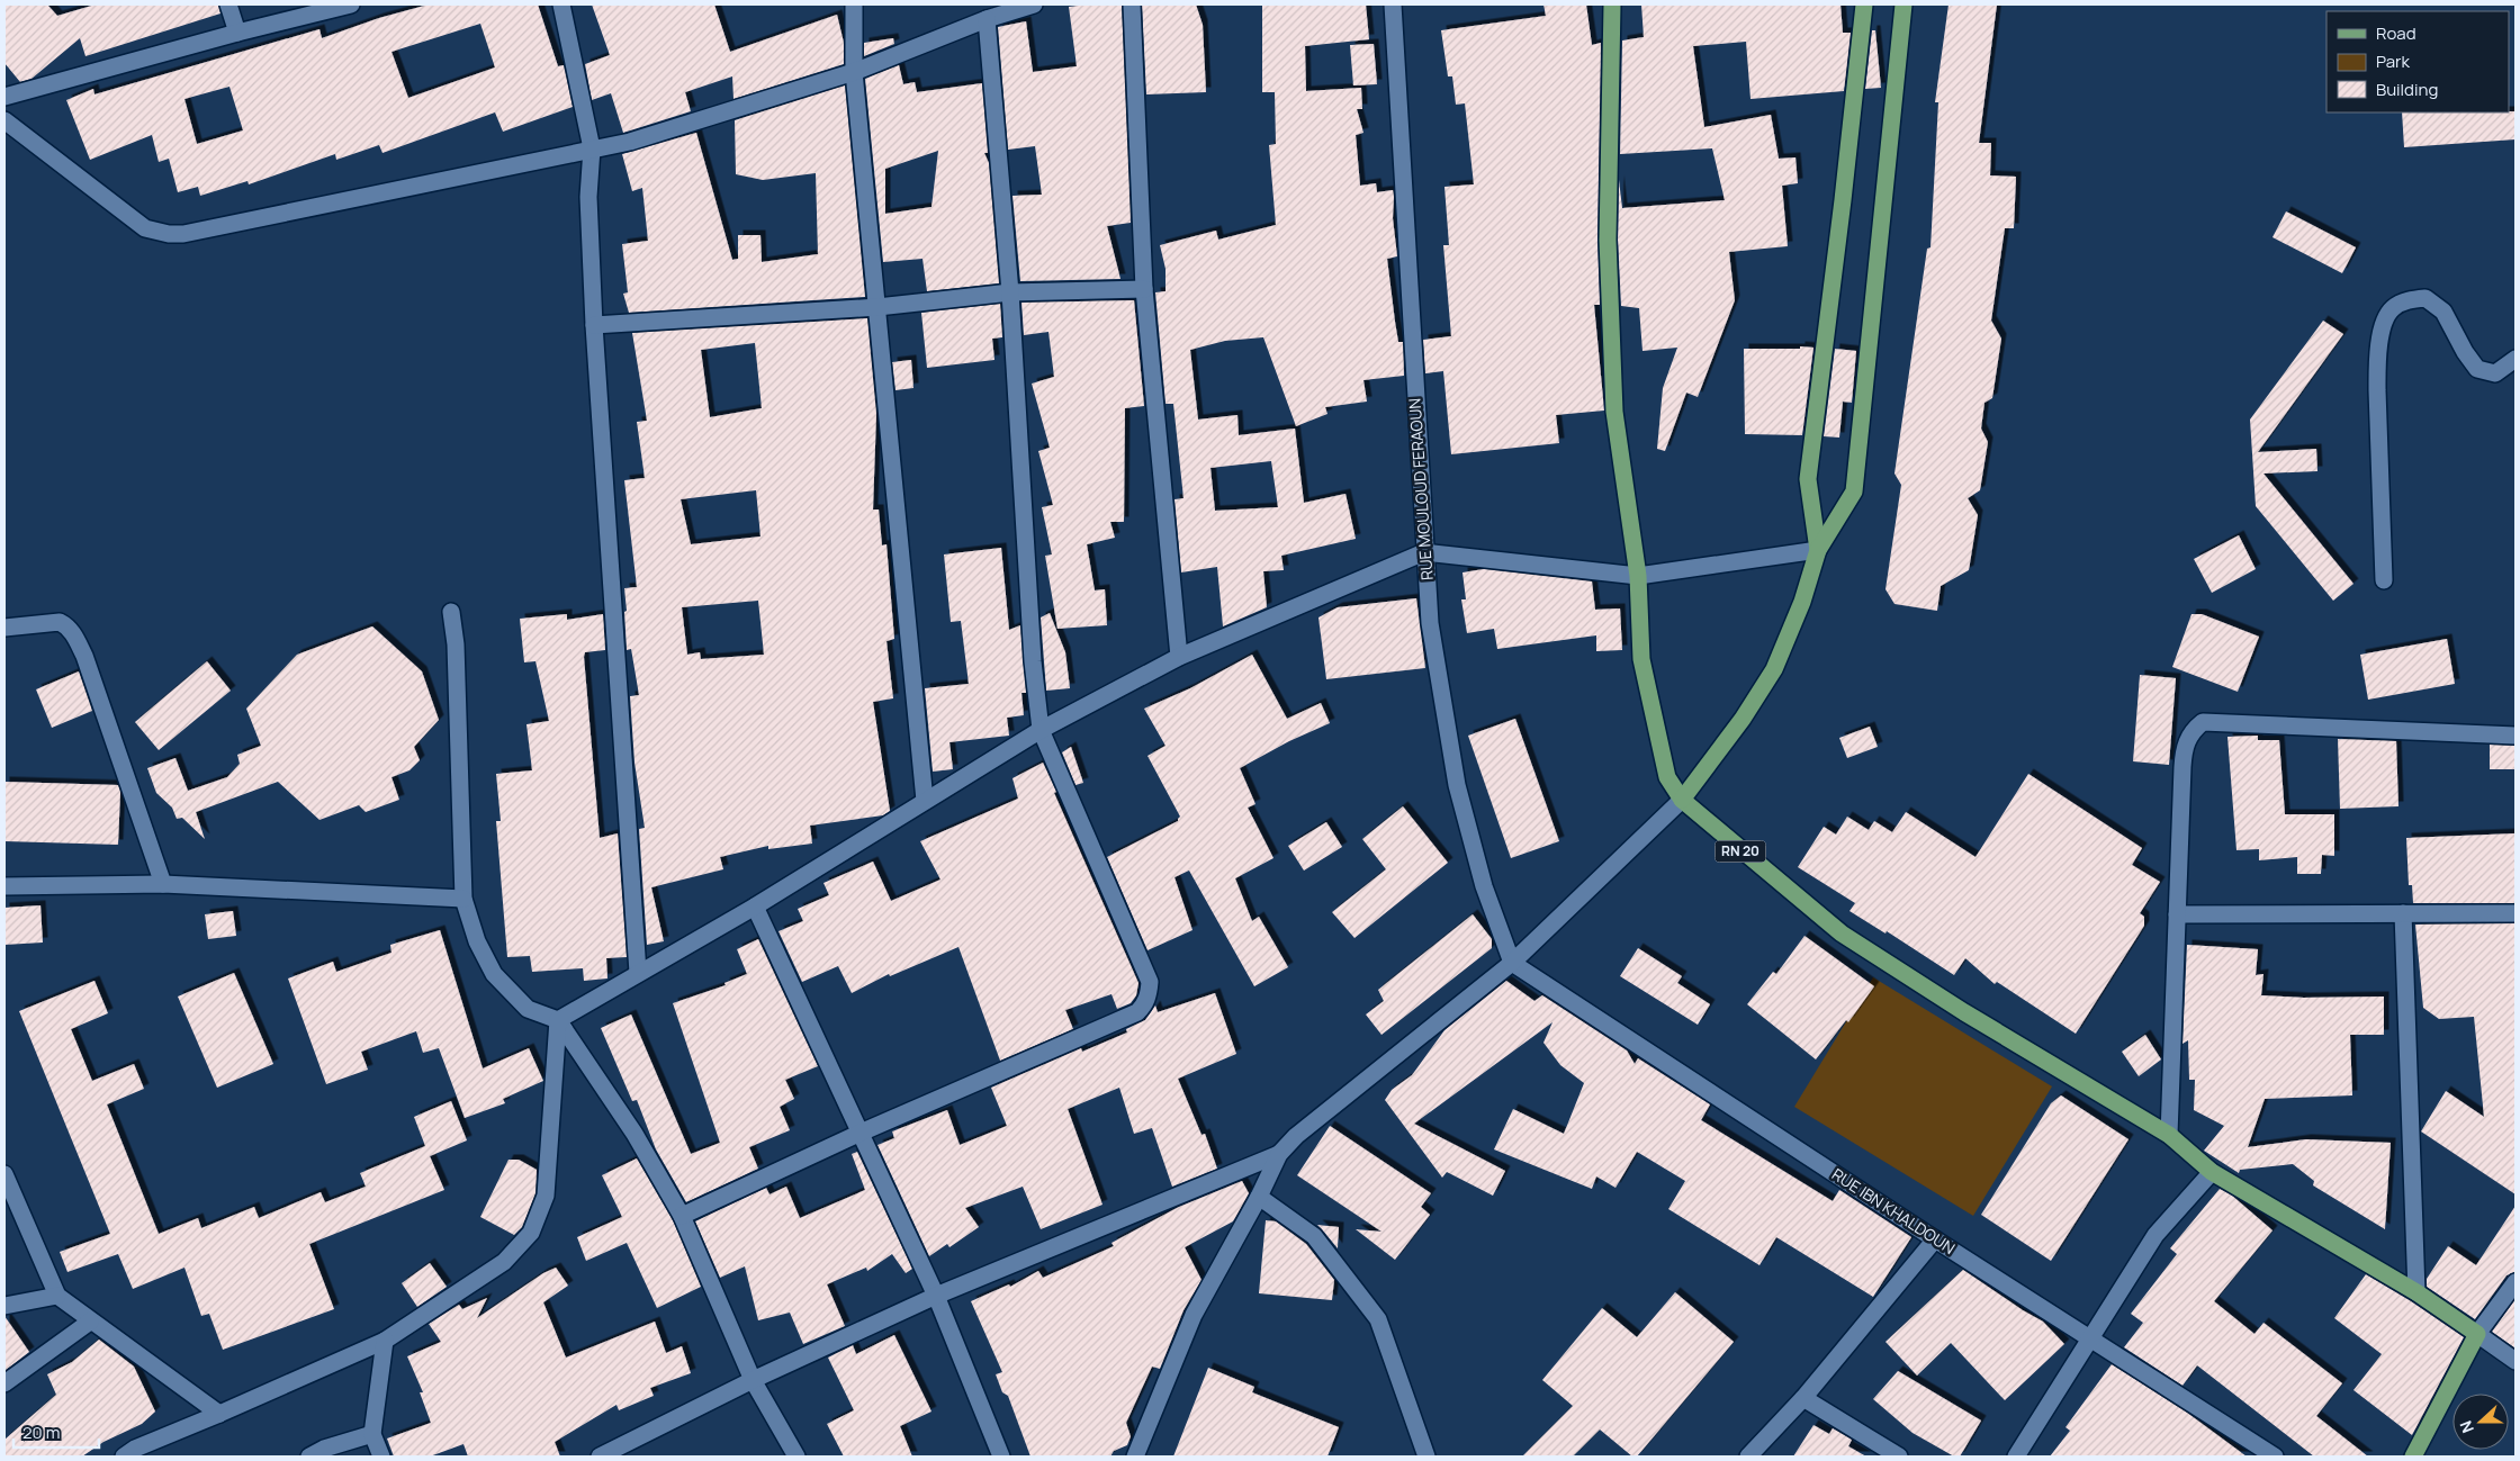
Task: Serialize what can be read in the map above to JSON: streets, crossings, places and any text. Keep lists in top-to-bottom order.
{
  "streets": {
    "main road": ["RN 20"],
    "street": ["RUE MOULOUD FERAOUN", "RUE IBN KHALDOUN"]
  },
  "crossings": [
    ["RUE MOULOUD FERAOUN", "RUE IBN KHALDOUN"]
  ],
  "legend": ["Road", "Park", "Building"],
  "scale_bar": "20 m",
  "north": "left"
}
